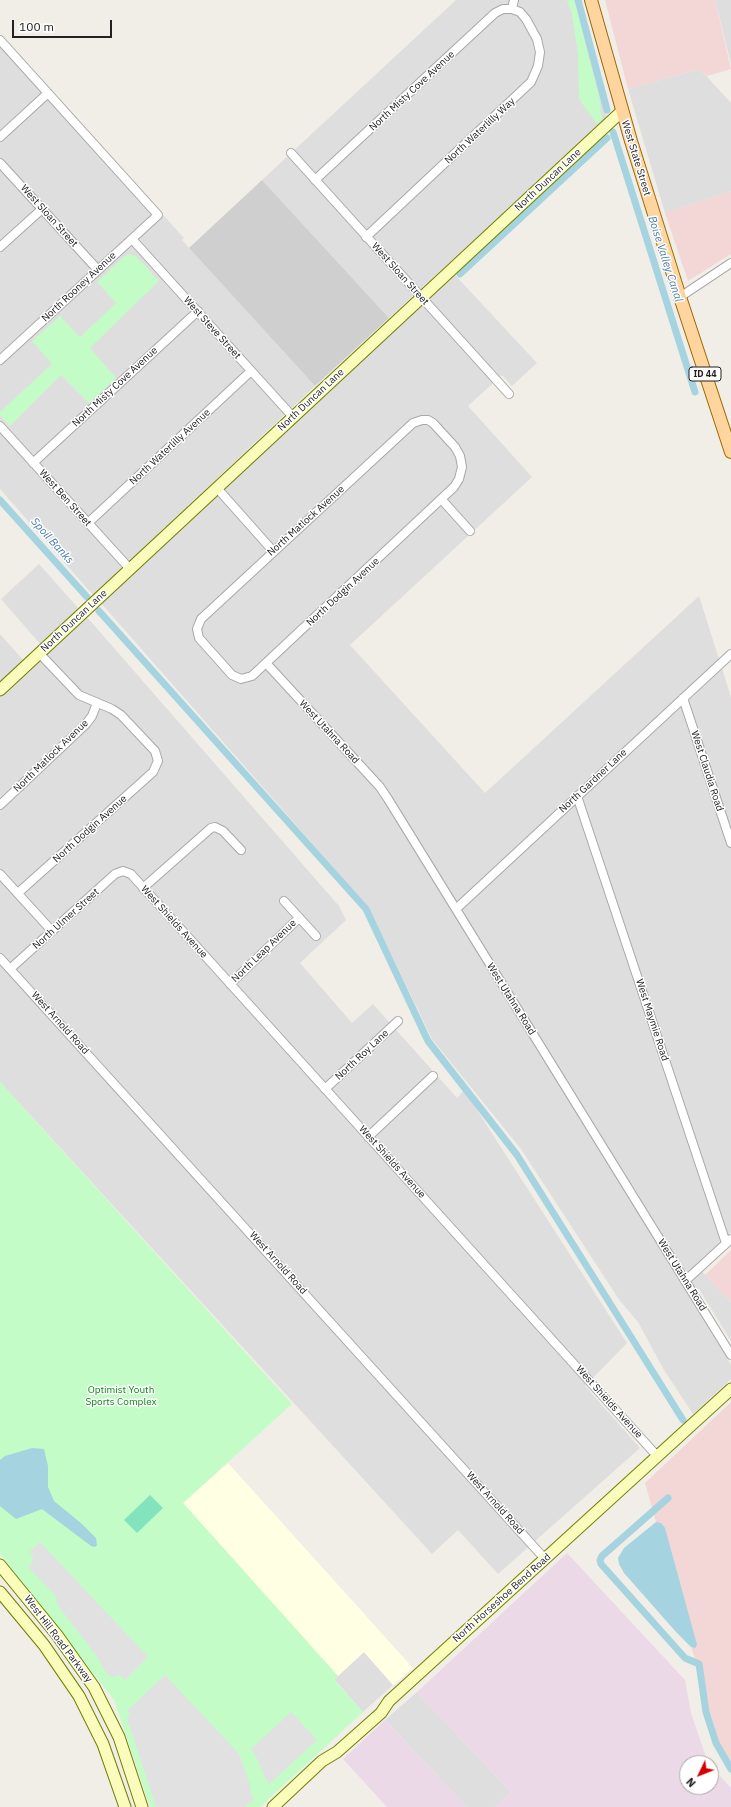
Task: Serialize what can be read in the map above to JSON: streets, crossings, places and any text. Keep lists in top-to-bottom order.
{
  "streets": {
    "main road": ["West State Street", "ID 44"],
    "street": [
      "North Misty Cove Avenue",
      "North Waterlilly Way",
      "North Duncan Lane",
      "West Sloan Street",
      "North Rooney Avenue",
      "West Steve Street",
      "North Waterlilly Avenue",
      "West Ben Street",
      "North Matlock Avenue",
      "North Dodgin Avenue",
      "West Utahna Road",
      "West Claudia Road",
      "North Gardner Lane",
      "North Ulmer Street",
      "West Shields Avenue",
      "North Leap Avenue",
      "West Maymie Road",
      "West Arnold Road",
      "North Roy Lane",
      "North Horseshoe Bend Road",
      "West Hill Road Parkway"
    ]
  },
  "crossings": [
    ["North Misty Cove Avenue", "North Waterlilly Way"],
    ["North Misty Cove Avenue", "West Sloan Street"],
    ["North Misty Cove Avenue", "West Steve Street"],
    ["North Misty Cove Avenue", "West Ben Street"],
    ["North Waterlilly Way", "West Sloan Street"],
    ["West State Street", "North Duncan Lane"],
    ["North Duncan Lane", "West Sloan Street"],
    ["North Duncan Lane", "West Steve Street"],
    ["North Duncan Lane", "West Ben Street"],
    ["West Sloan Street", "North Rooney Avenue"],
    ["North Rooney Avenue", "West Steve Street"],
    ["West Steve Street", "North Waterlilly Avenue"],
    ["North Waterlilly Avenue", "West Ben Street"],
    ["North Matlock Avenue", "North Dodgin Avenue"],
    ["North Dodgin Avenue", "West Utahna Road"],
    ["West Utahna Road", "North Gardner Lane"],
    ["West Claudia Road", "North Gardner Lane"],
    ["North Gardner Lane", "West Maymie Road"],
    ["North Ulmer Street", "West Shields Avenue"],
    ["North Ulmer Street", "West Arnold Road"],
    ["West Shields Avenue", "North Leap Avenue"],
    ["West Shields Avenue", "North Roy Lane"],
    ["West Shields Avenue", "North Horseshoe Bend Road"],
    ["West Arnold Road", "North Horseshoe Bend Road"]
  ],
  "water": ["Boise Valley Canal", "Spoil Banks"],
  "parks": ["Optimist Youth Sports Complex"],
  "scale_bar": "100 m",
  "north": "bottom left"
}
